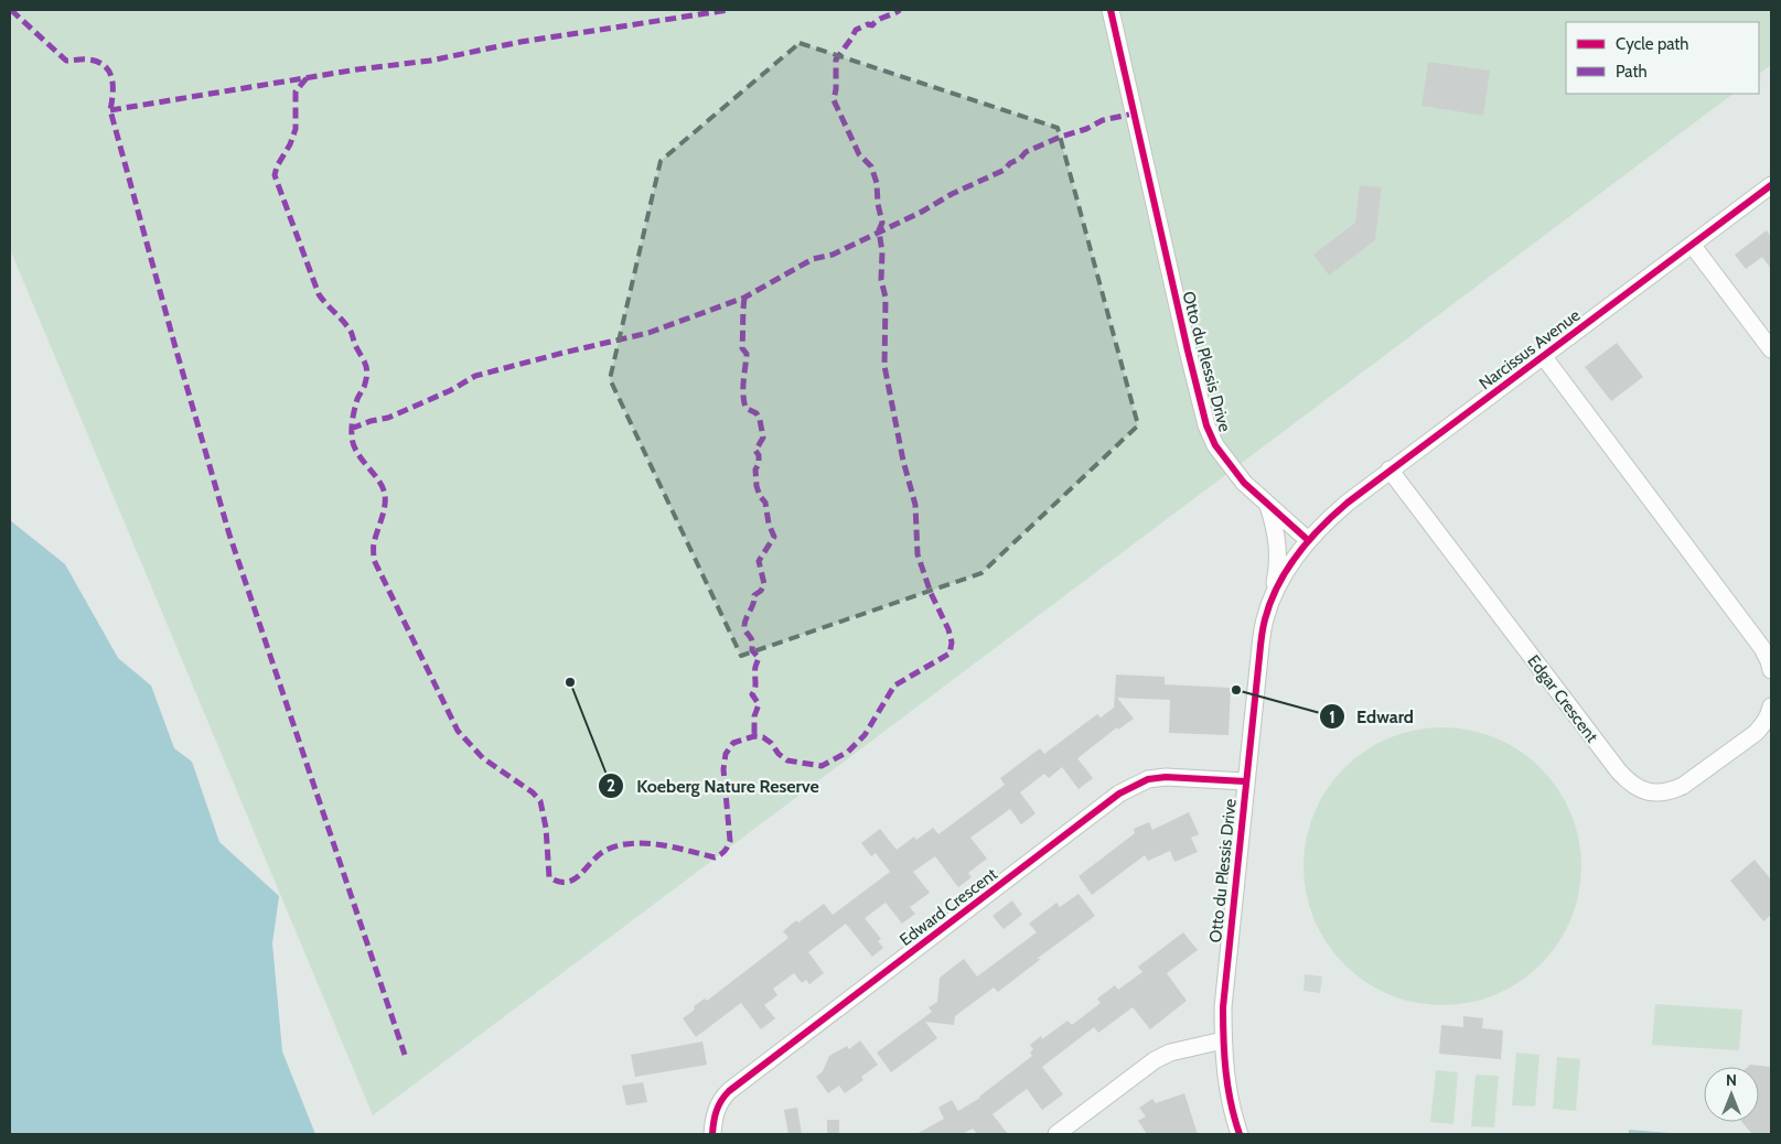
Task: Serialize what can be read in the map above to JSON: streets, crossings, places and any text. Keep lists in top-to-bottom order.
{
  "streets": {
    "street": [
      "Narcissus Avenue",
      "Otto du Plessis Drive",
      "Edgar Crescent",
      "Edward Crescent"
    ]
  },
  "crossings": [
    ["Narcissus Avenue", "Otto du Plessis Drive"],
    ["Narcissus Avenue", "Edgar Crescent"],
    ["Otto du Plessis Drive", "Edward Crescent"]
  ],
  "places": ["Koeberg Nature Reserve", "Edward"],
  "legend": ["Cycle path", "Path"],
  "north": "top"
}
